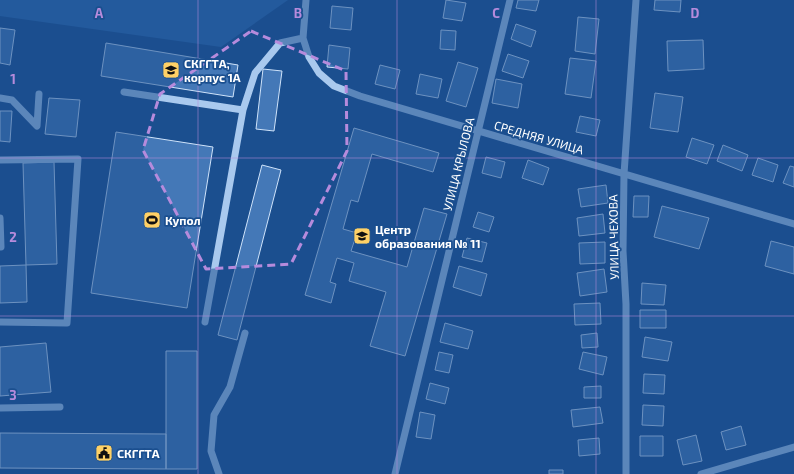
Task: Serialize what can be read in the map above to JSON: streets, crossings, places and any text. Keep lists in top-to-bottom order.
{
  "streets": {
    "street": ["СРЕДНЯЯ УЛИЦА", "УЛИЦА КРЫЛОВА", "УЛИЦА ЧЕХОВА"]
  },
  "crossings": [
    ["СРЕДНЯЯ УЛИЦА", "УЛИЦА КРЫЛОВА"],
    ["СРЕДНЯЯ УЛИЦА", "УЛИЦА ЧЕХОВА"]
  ],
  "places": {
    "school or university": ["СКГГТА, корпус 1А", "Центр образования № 11"],
    "sports": ["Купол"],
    "public building": ["СКГГТА"]
  },
  "grid": {
    "columns": [
      "A",
      "B",
      "C",
      "D"
    ],
    "rows": ["1", "2", "3"]
  }
}
